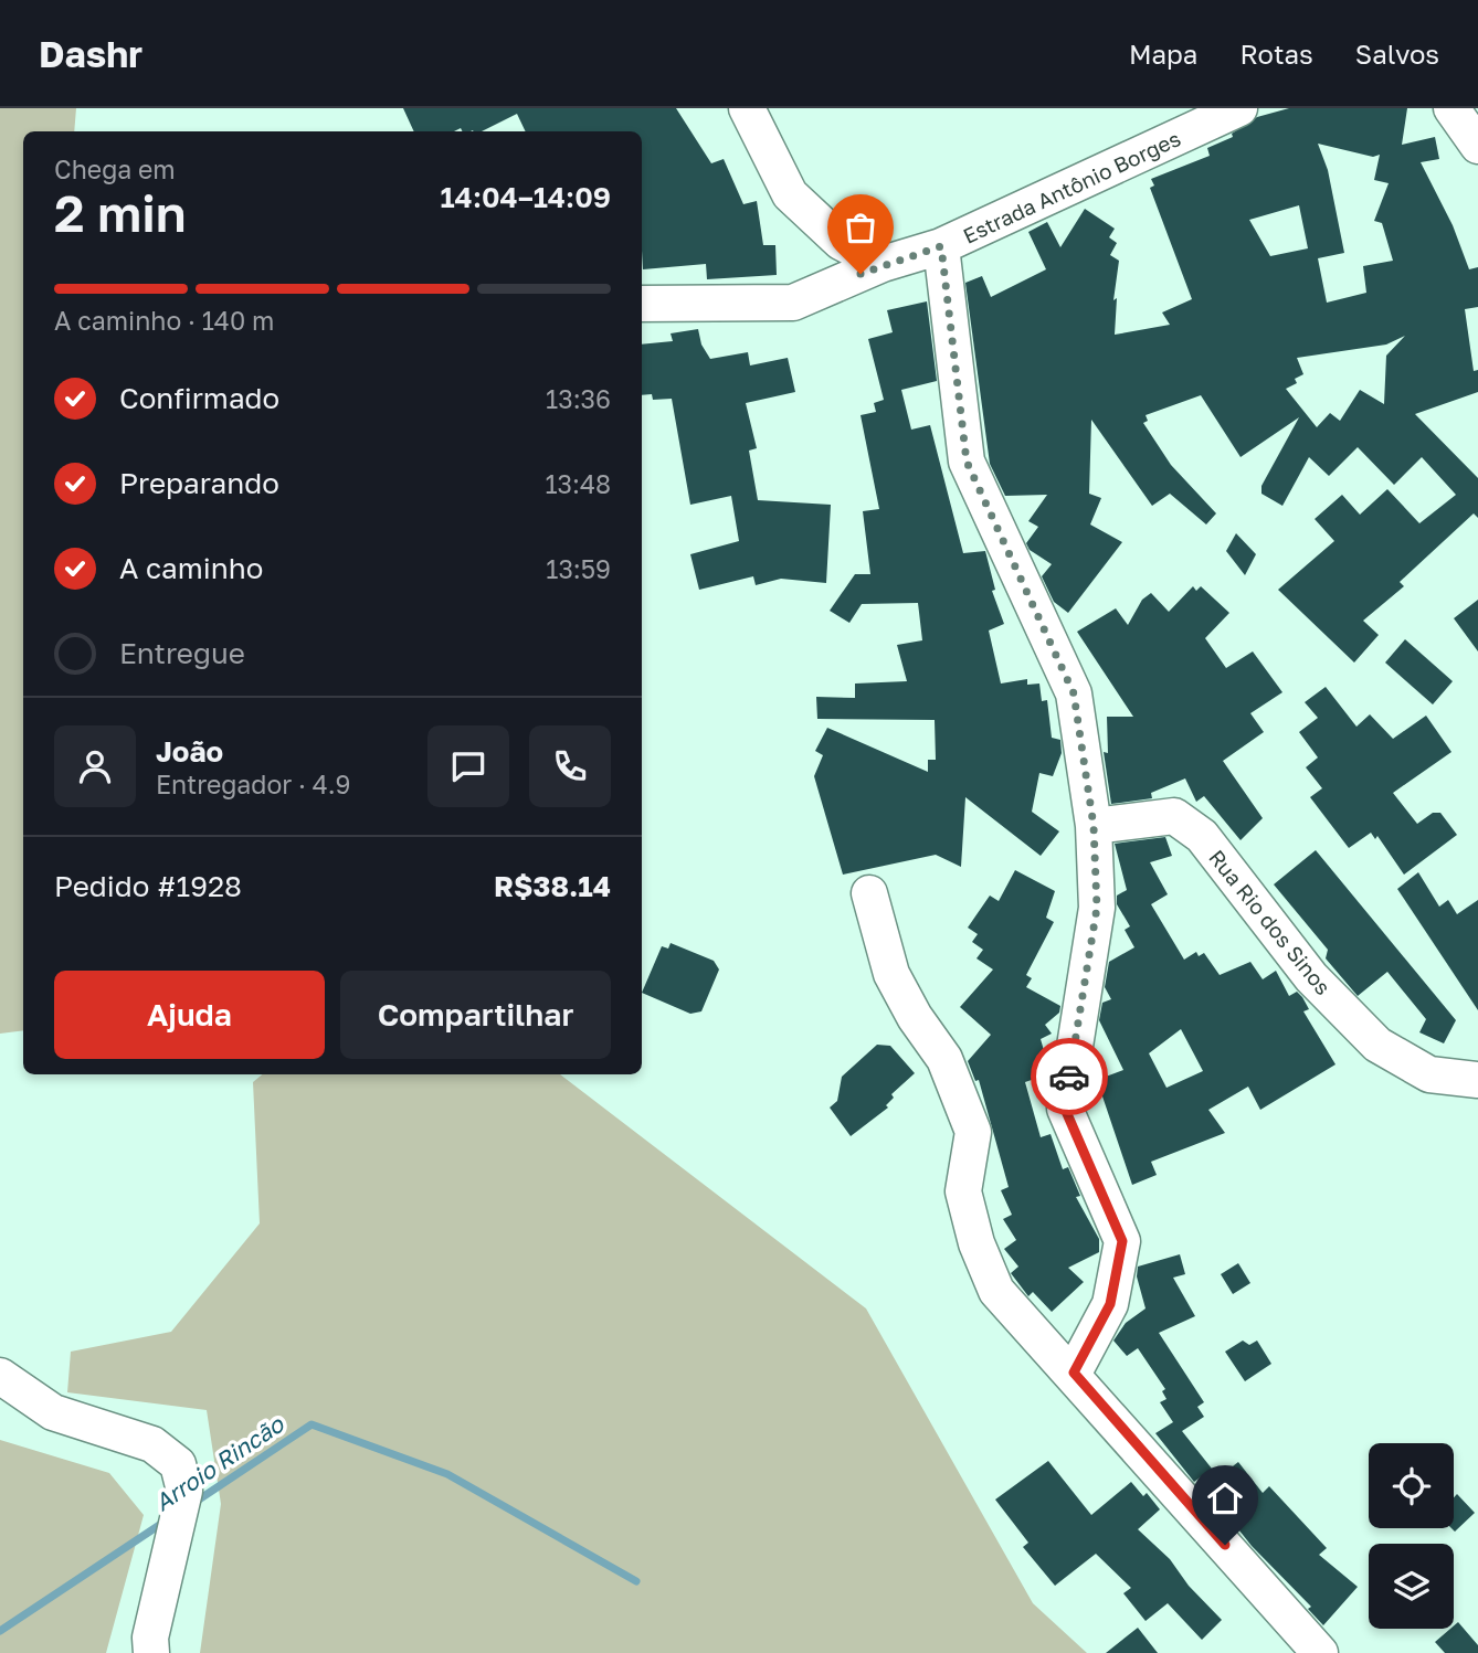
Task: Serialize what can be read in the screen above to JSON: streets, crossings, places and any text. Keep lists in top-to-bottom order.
{
  "streets": {
    "street": ["Estrada Antônio Borges", "Rua Rio dos Sinos"]
  },
  "water": ["Arroio Rincão"],
  "page": {
    "header": "Dashr",
    "nav": ["Mapa", "Rotas", "Salvos"],
    "heading": ["2 min", "Chega em", "14:04–14:09"],
    "panel": [
      "João",
      "Entregador · 4.9",
      "Pedido #1928",
      "R$38.14"
    ],
    "bar": "A caminho · 140 m",
    "list": [
      ["Confirmado", "13:36"],
      ["Preparando", "13:48"],
      ["A caminho", "13:59"],
      "Entregue"
    ],
    "buttons": ["Ajuda", "Compartilhar"]
  }
}
